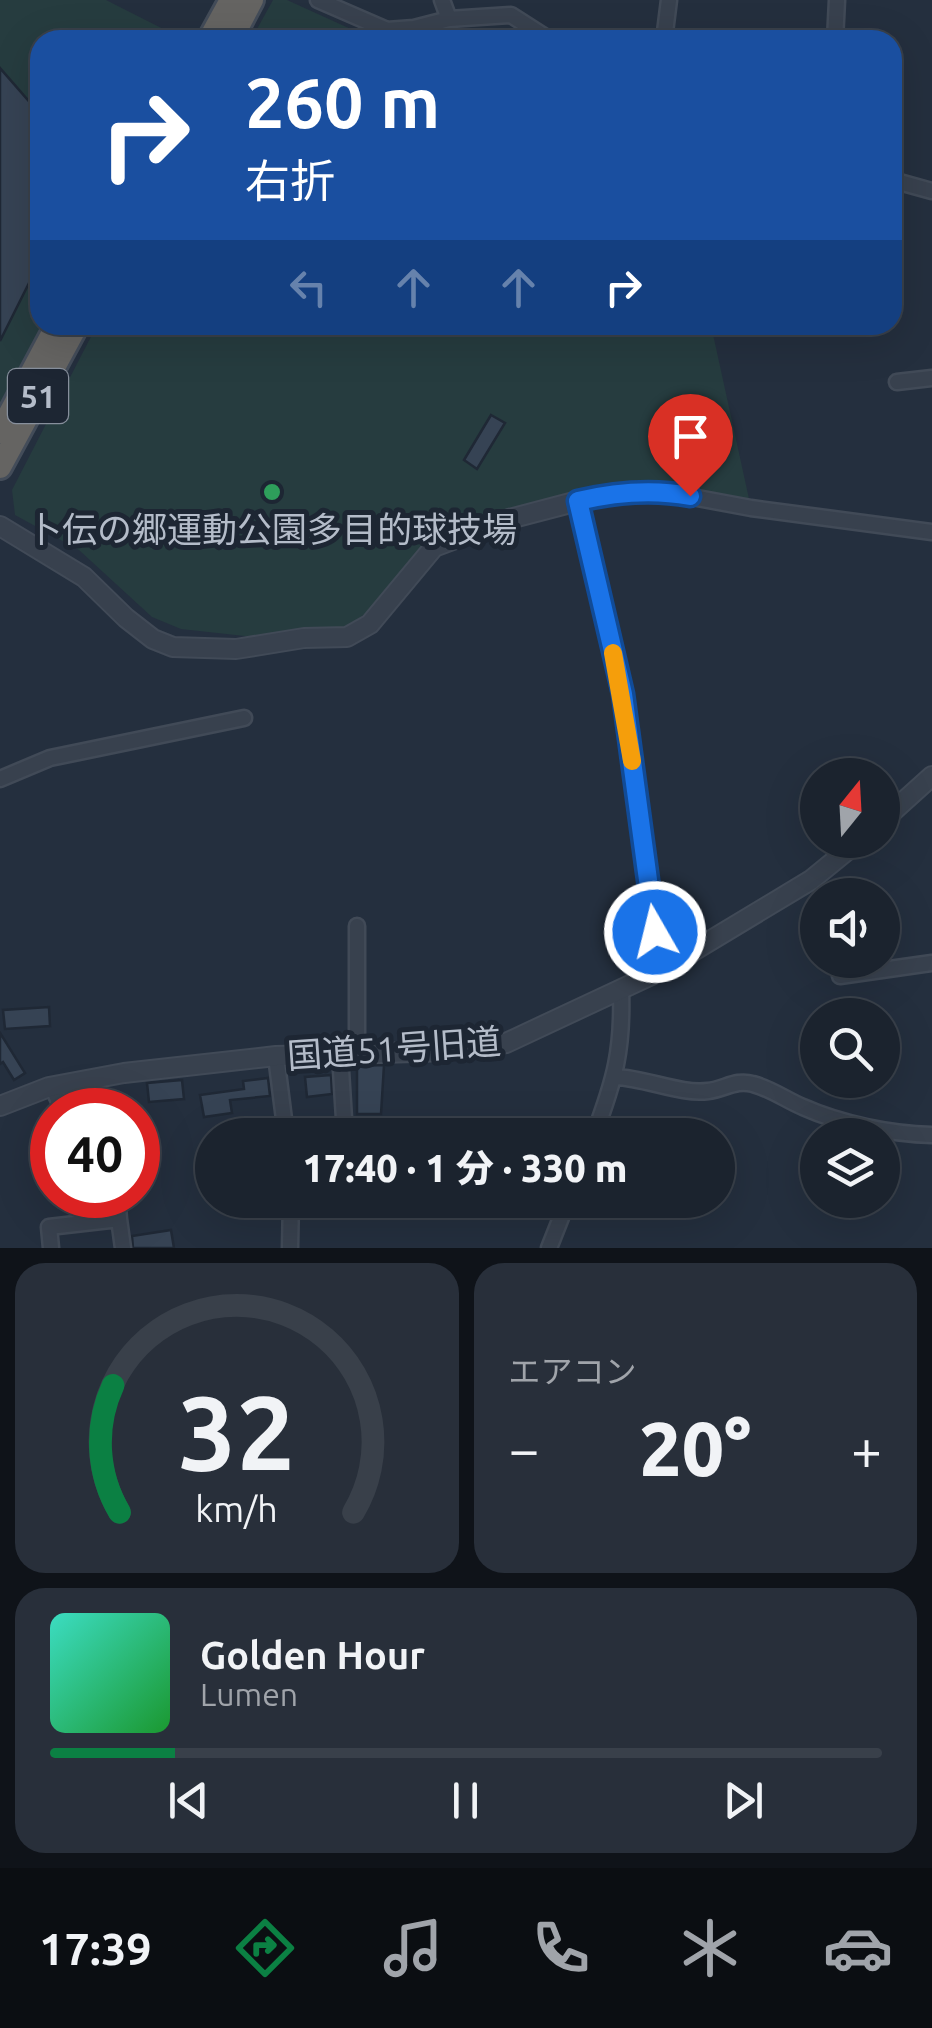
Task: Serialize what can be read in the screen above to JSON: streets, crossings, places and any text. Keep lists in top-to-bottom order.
{
  "streets": {
    "highway": ["51"],
    "street": ["国道51号旧道"]
  },
  "places": ["卜伝の郷運動公園多目的球技場"],
  "north": "top",
  "page": {
    "turn": ["260 m", "右折"],
    "limit": "40",
    "trip": "17:40 · 1 分 · 330 m",
    "tile": "エアコン",
    "heat": ["−", "20°", "+"],
    "song": ["Golden Hour", "Lumen"],
    "tabs": "17:39",
    "gauge": ["32", "km/h"]
  }
}
